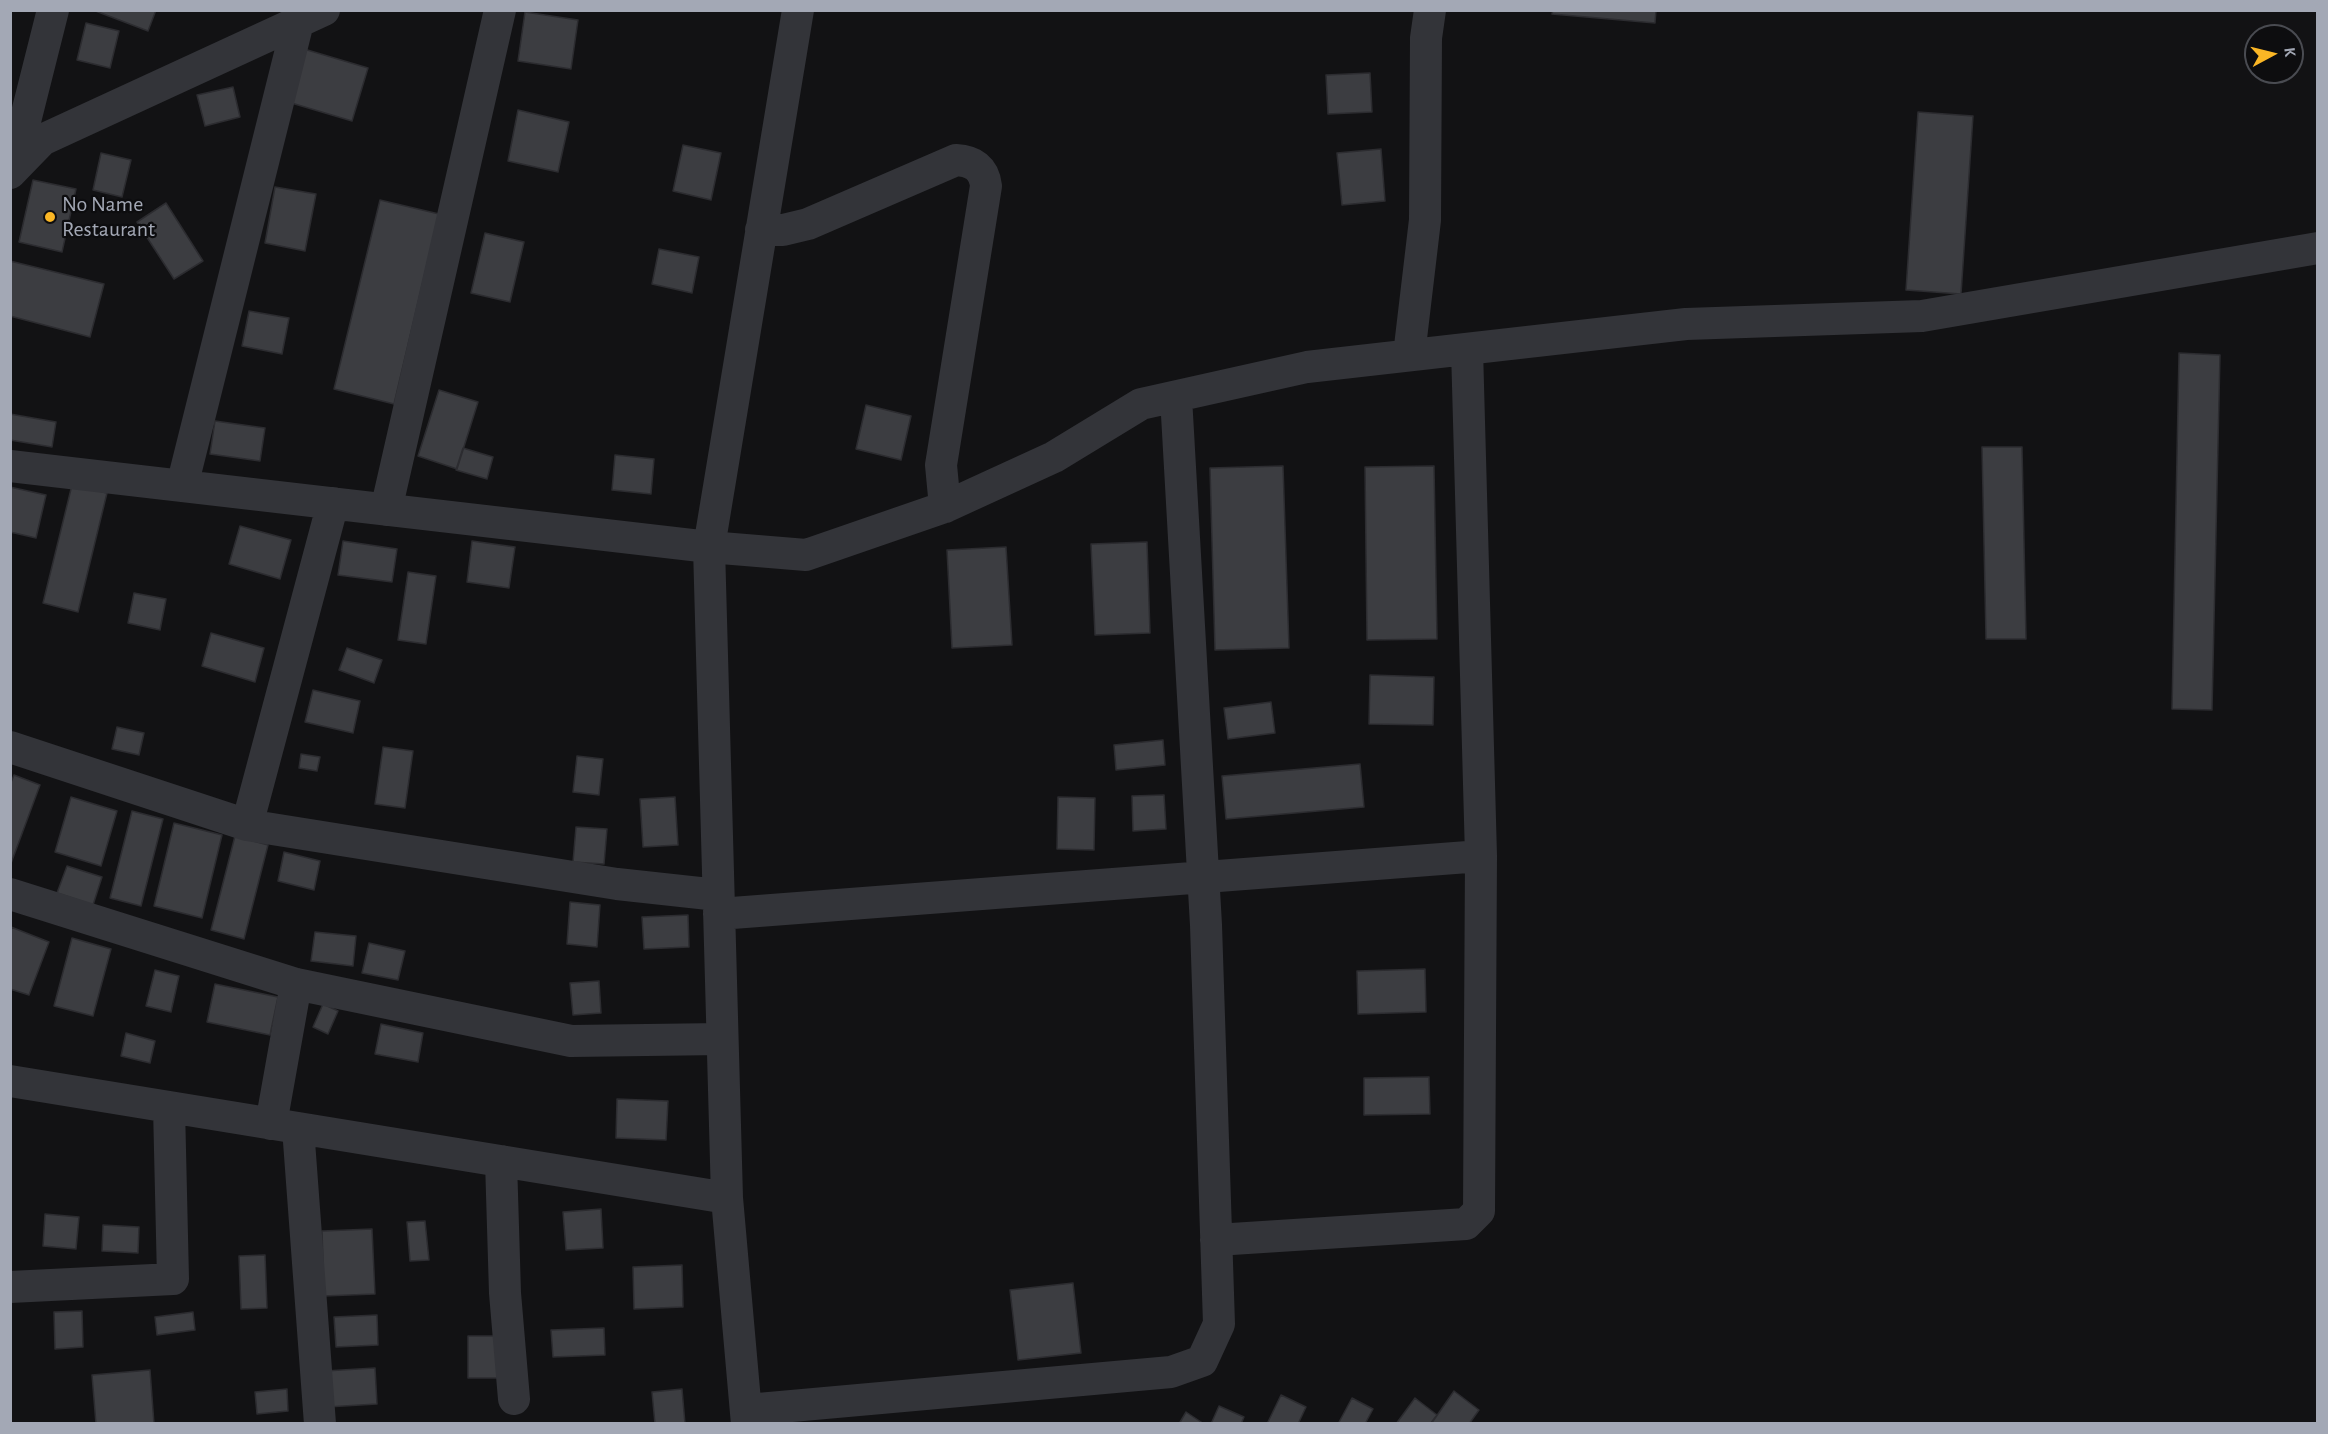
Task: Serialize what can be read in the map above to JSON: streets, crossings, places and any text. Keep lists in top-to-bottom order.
{
  "places": ["No Name Restaurant"],
  "north": "right"
}
